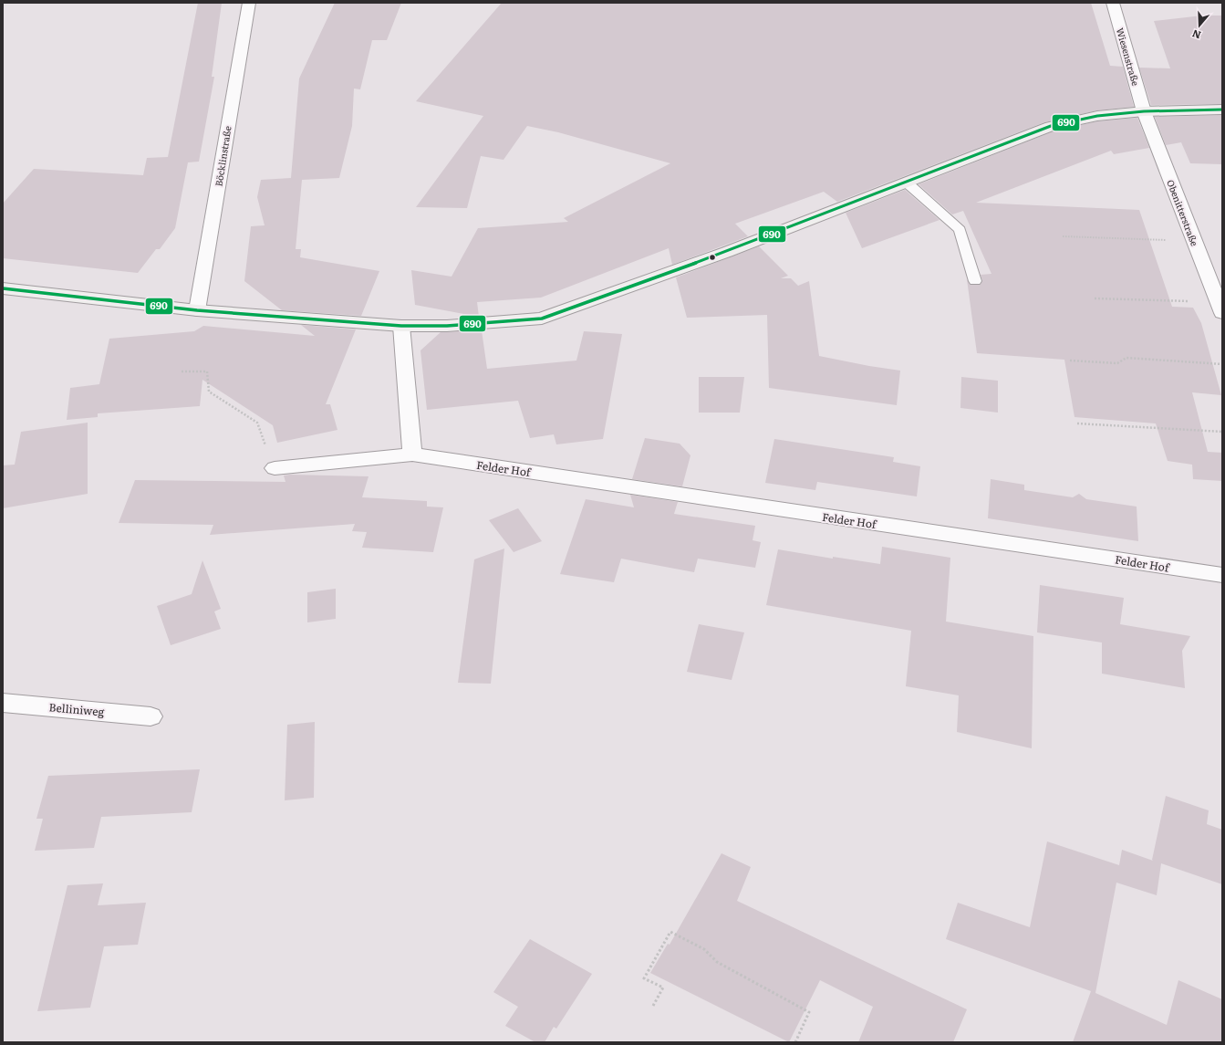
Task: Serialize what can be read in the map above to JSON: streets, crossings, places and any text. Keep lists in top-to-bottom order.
{
  "streets": {
    "street": [
      "Wiesenstraße",
      "Böcklinstraße",
      "Obenitterstraße",
      "Felder Hof",
      "Belliniweg"
    ]
  },
  "crossings": [
    ["Wiesenstraße", "Obenitterstraße"]
  ],
  "lines": ["transit line 690"],
  "north": "bottom"
}
